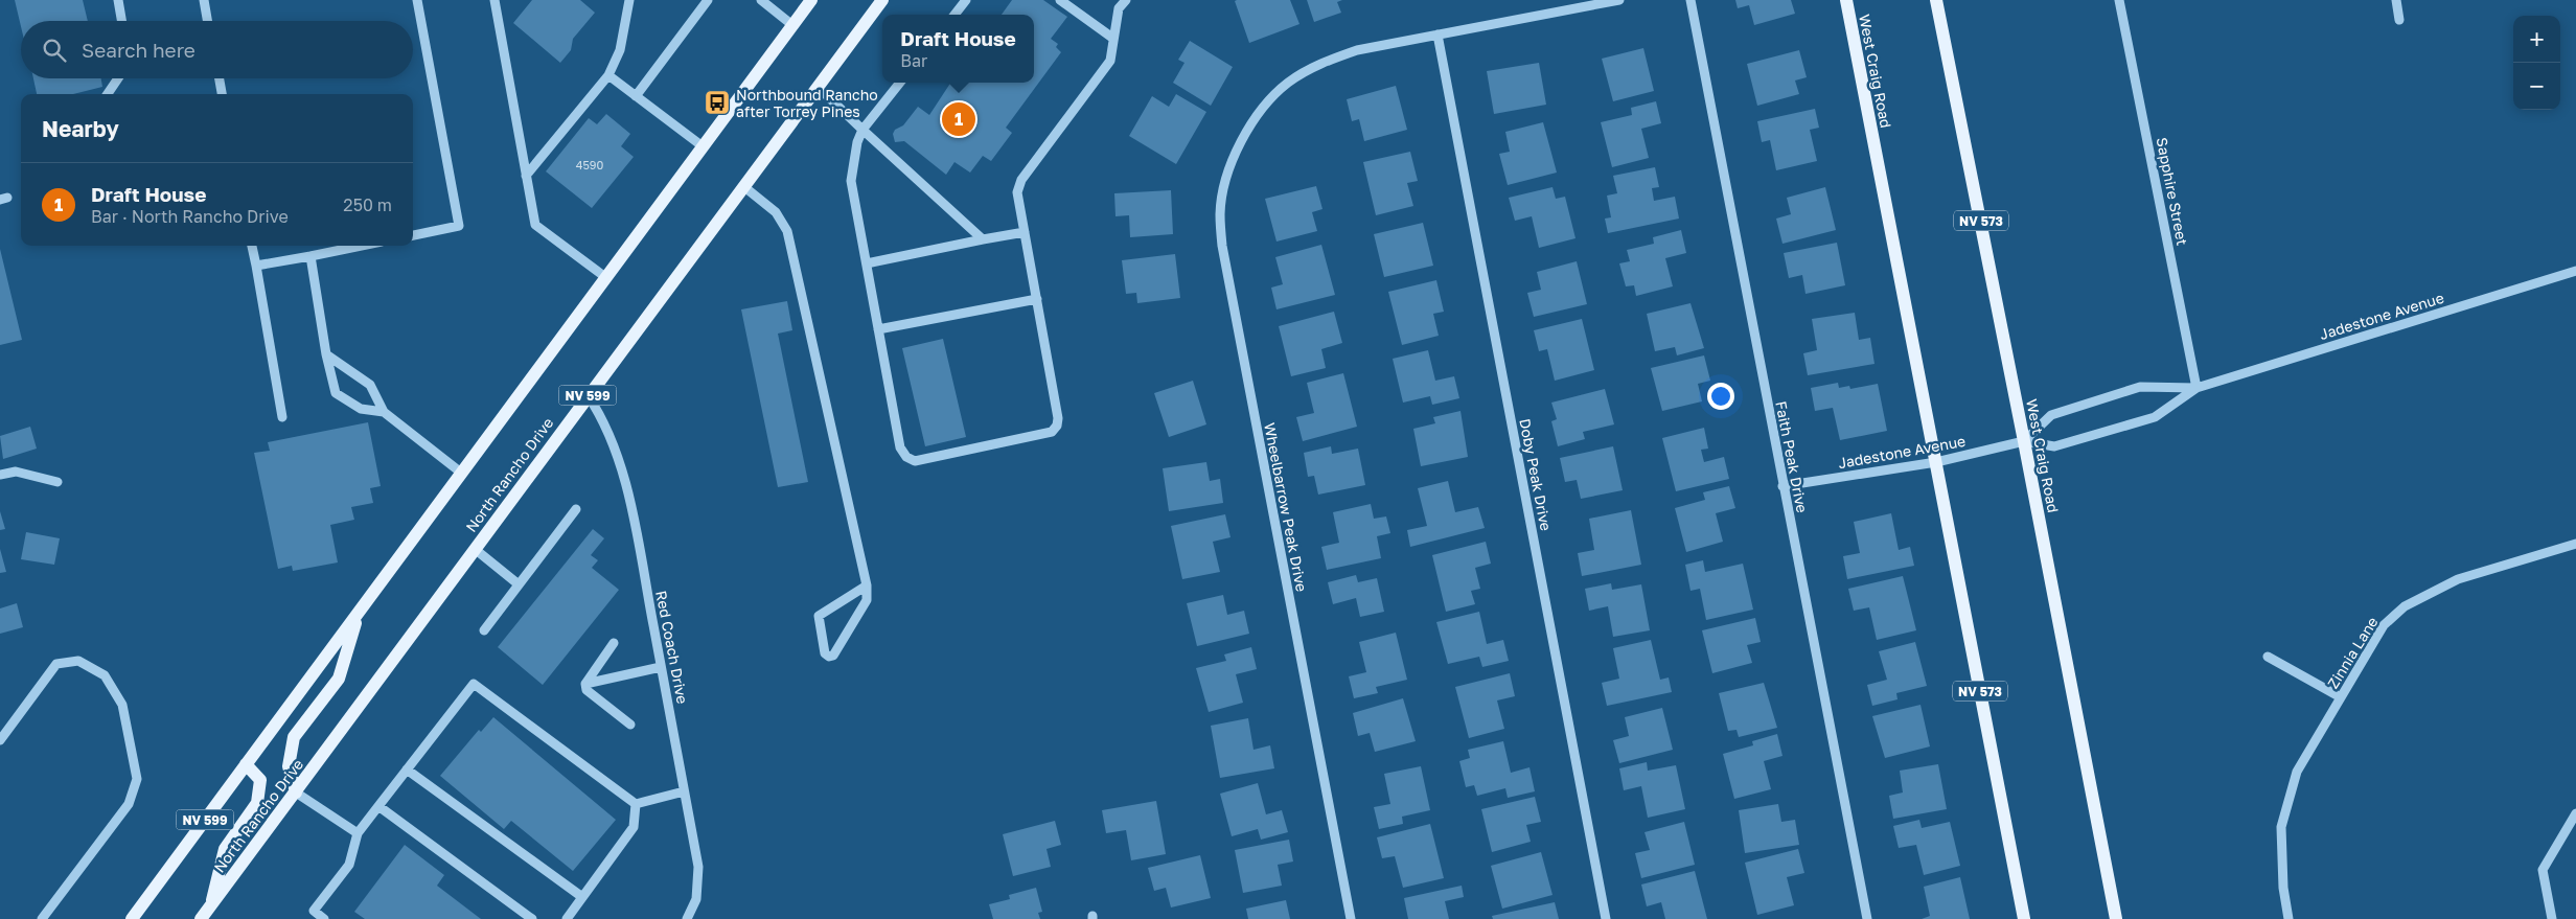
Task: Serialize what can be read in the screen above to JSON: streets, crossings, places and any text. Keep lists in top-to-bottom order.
{
  "streets": {
    "main road": [
      "West Craig Road",
      "NV 573",
      "NV 599",
      "North Rancho Drive"
    ],
    "street": [
      "Sapphire Street",
      "Jadestone Avenue",
      "Faith Peak Drive",
      "Doby Peak Drive",
      "Wheelbarrow Peak Drive",
      "Red Coach Drive",
      "Zinnia Lane"
    ]
  },
  "crossings": [
    ["West Craig Road", "Jadestone Avenue"],
    ["Sapphire Street", "Jadestone Avenue"],
    ["Jadestone Avenue", "Faith Peak Drive"],
    ["North Rancho Drive", "Red Coach Drive"],
    ["Doby Peak Drive", "Wheelbarrow Peak Drive"]
  ],
  "places": {
    "bus stop": ["Northbound Rancho after Torrey Pines"]
  },
  "house_numbers": ["4590"],
  "page": {
    "popup": ["Draft House", "Bar"],
    "map_buttons": ["+", "−"],
    "search": "Search here",
    "heading": "Nearby",
    "pins": "1",
    "list": [
      {
        "mark": "1",
        "name": "Draft House",
        "note": "Bar · North Rancho Drive",
        "value": "250 m"
      }
    ]
  }
}
